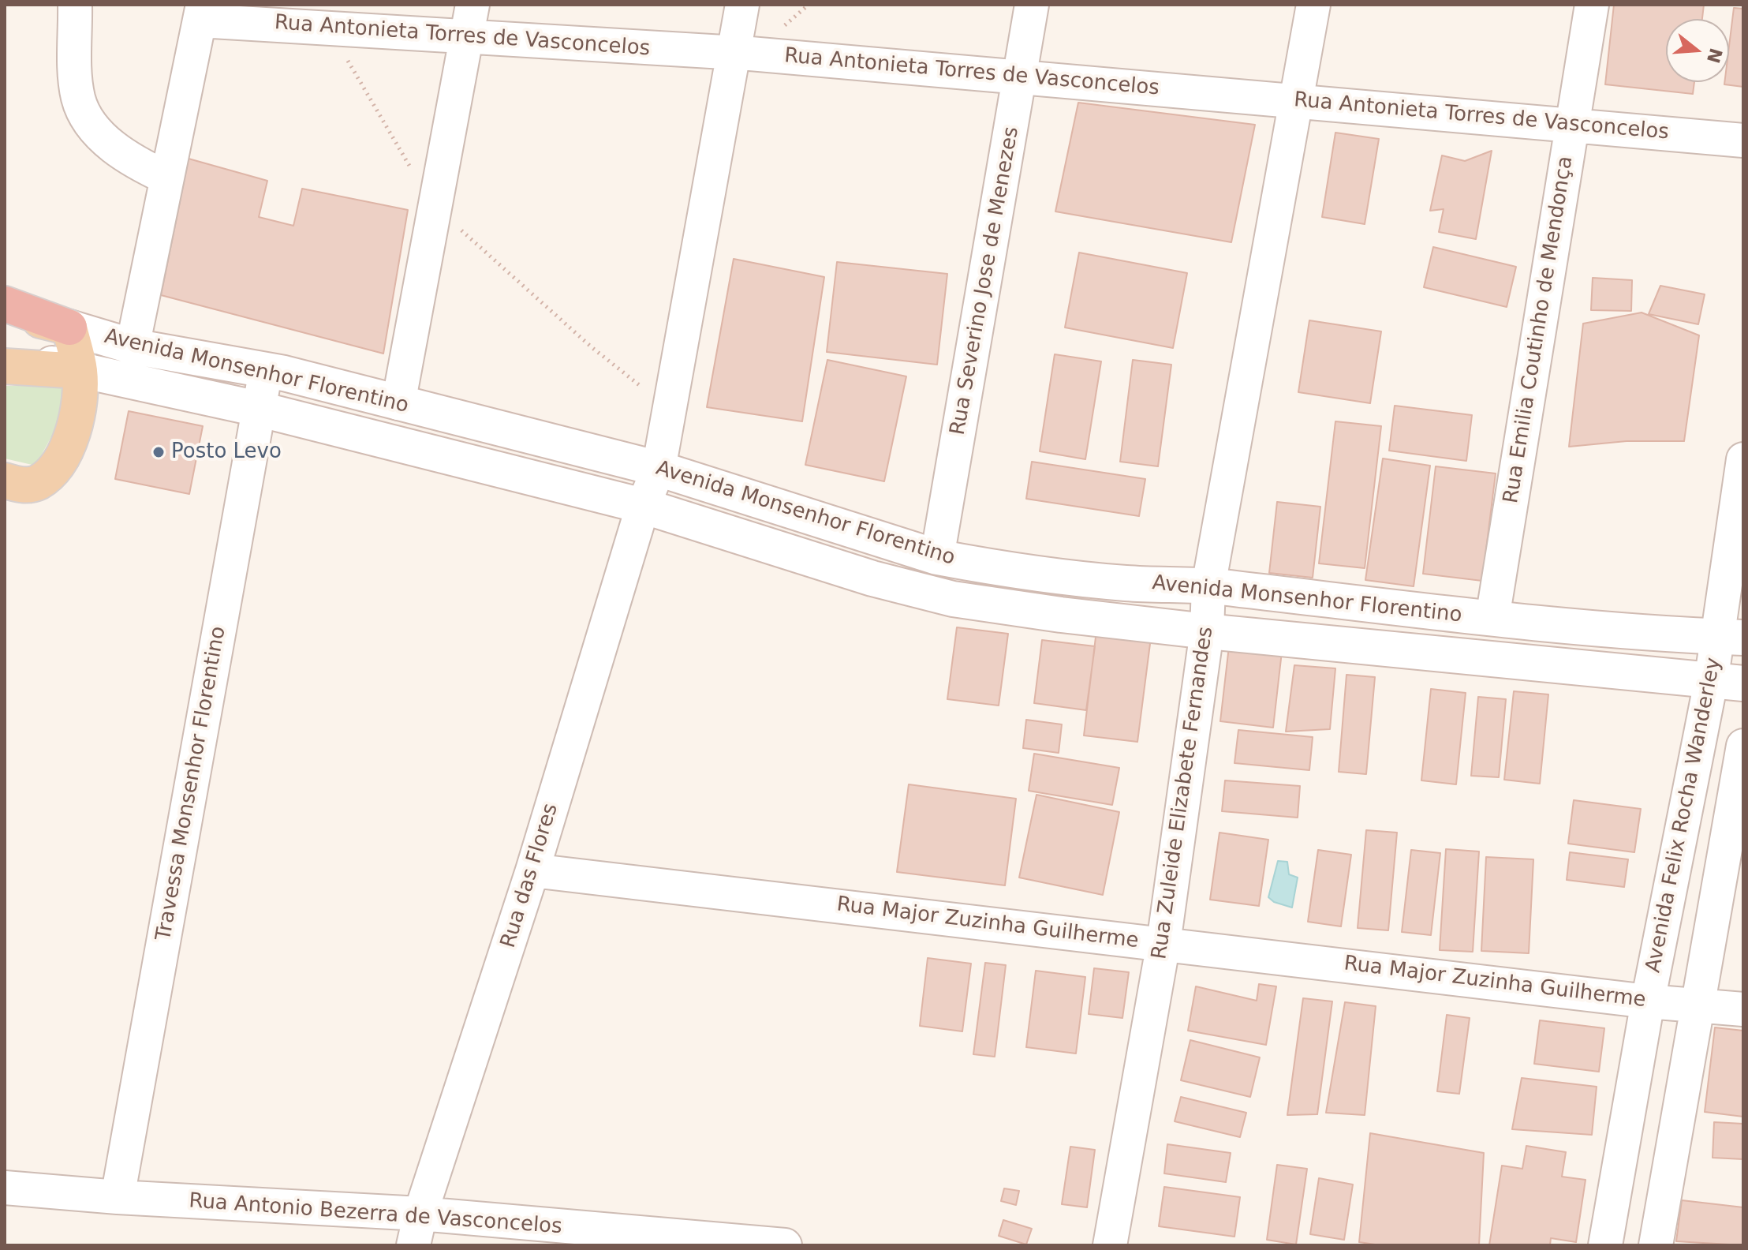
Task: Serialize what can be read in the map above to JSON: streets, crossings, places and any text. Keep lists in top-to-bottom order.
{
  "streets": {
    "main road": ["Avenida Monsenhor Florentino"],
    "street": [
      "Rua Antonieta Torres de Vasconcelos",
      "Rua Severino Jose de Menezes",
      "Rua Emilia Coutinho de Mendonça",
      "Travessa Monsenhor Florentino",
      "Rua Zuleide Elizabete Fernandes",
      "Avenida Felix Rocha Wanderley",
      "Rua das Flores",
      "Rua Major Zuzinha Guilherme",
      "Rua Antonio Bezerra de Vasconcelos"
    ]
  },
  "crossings": [
    ["Rua Antonieta Torres de Vasconcelos", "Rua Severino Jose de Menezes"],
    ["Rua Antonieta Torres de Vasconcelos", "Rua Emilia Coutinho de Mendonça"],
    ["Rua Antonieta Torres de Vasconcelos", "Rua Zuleide Elizabete Fernandes"],
    ["Rua Antonieta Torres de Vasconcelos", "Rua das Flores"],
    ["Rua Severino Jose de Menezes", "Avenida Monsenhor Florentino"],
    ["Rua Emilia Coutinho de Mendonça", "Avenida Monsenhor Florentino"],
    ["Avenida Monsenhor Florentino", "Travessa Monsenhor Florentino"],
    ["Avenida Monsenhor Florentino", "Rua Zuleide Elizabete Fernandes"],
    ["Avenida Monsenhor Florentino", "Avenida Felix Rocha Wanderley"],
    ["Avenida Monsenhor Florentino", "Rua das Flores"],
    ["Travessa Monsenhor Florentino", "Rua Antonio Bezerra de Vasconcelos"],
    ["Rua Zuleide Elizabete Fernandes", "Rua Major Zuzinha Guilherme"],
    ["Avenida Felix Rocha Wanderley", "Rua Major Zuzinha Guilherme"],
    ["Rua das Flores", "Rua Major Zuzinha Guilherme"],
    ["Rua das Flores", "Rua Antonio Bezerra de Vasconcelos"]
  ],
  "places": ["Posto Levo"],
  "north": "right"
}
